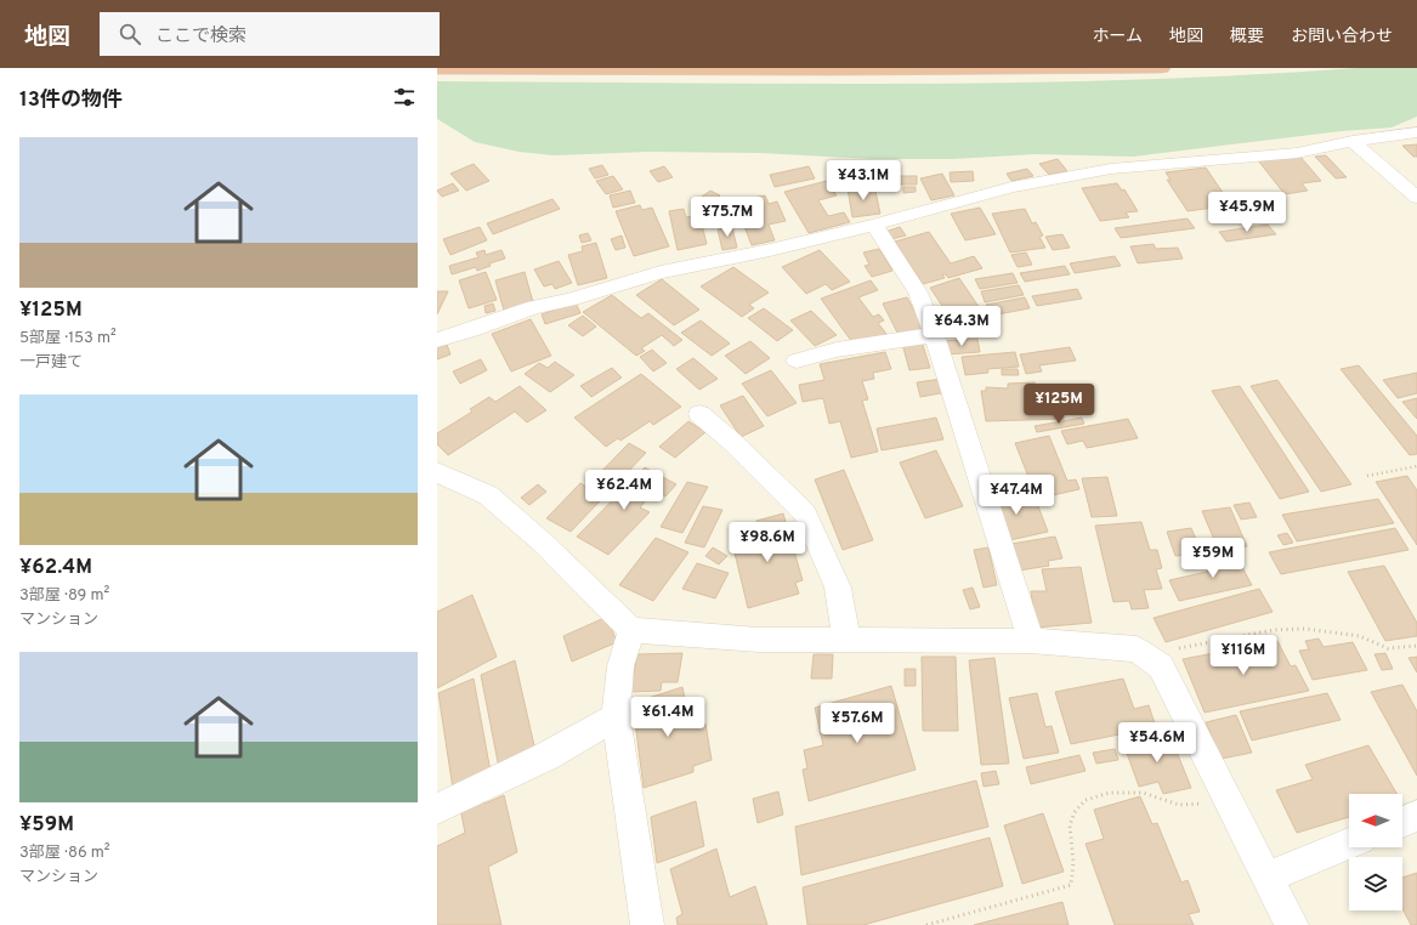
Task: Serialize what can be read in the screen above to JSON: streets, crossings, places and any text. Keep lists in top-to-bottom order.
{
  "north": "left",
  "page": {
    "header": "地図",
    "search": "ここで検索",
    "nav": [
      "ホーム",
      "地図",
      "概要",
      "お問い合わせ"
    ],
    "heading": "13件の物件",
    "list": [
      {
        "name": "¥125M",
        "note": "5部屋 · 153 m² · 一戸建て"
      },
      {
        "name": "¥62.4M",
        "note": "3部屋 · 89 m² · マンション"
      },
      {
        "name": "¥59M",
        "note": "3部屋 · 86 m² · マンション"
      }
    ],
    "price": [
      "¥43.1M",
      "¥45.9M",
      "¥75.7M",
      "¥64.3M",
      "¥125M",
      "¥62.4M",
      "¥47.4M",
      "¥98.6M",
      "¥59M",
      "¥116M",
      "¥61.4M",
      "¥57.6M",
      "¥54.6M"
    ]
  }
}
